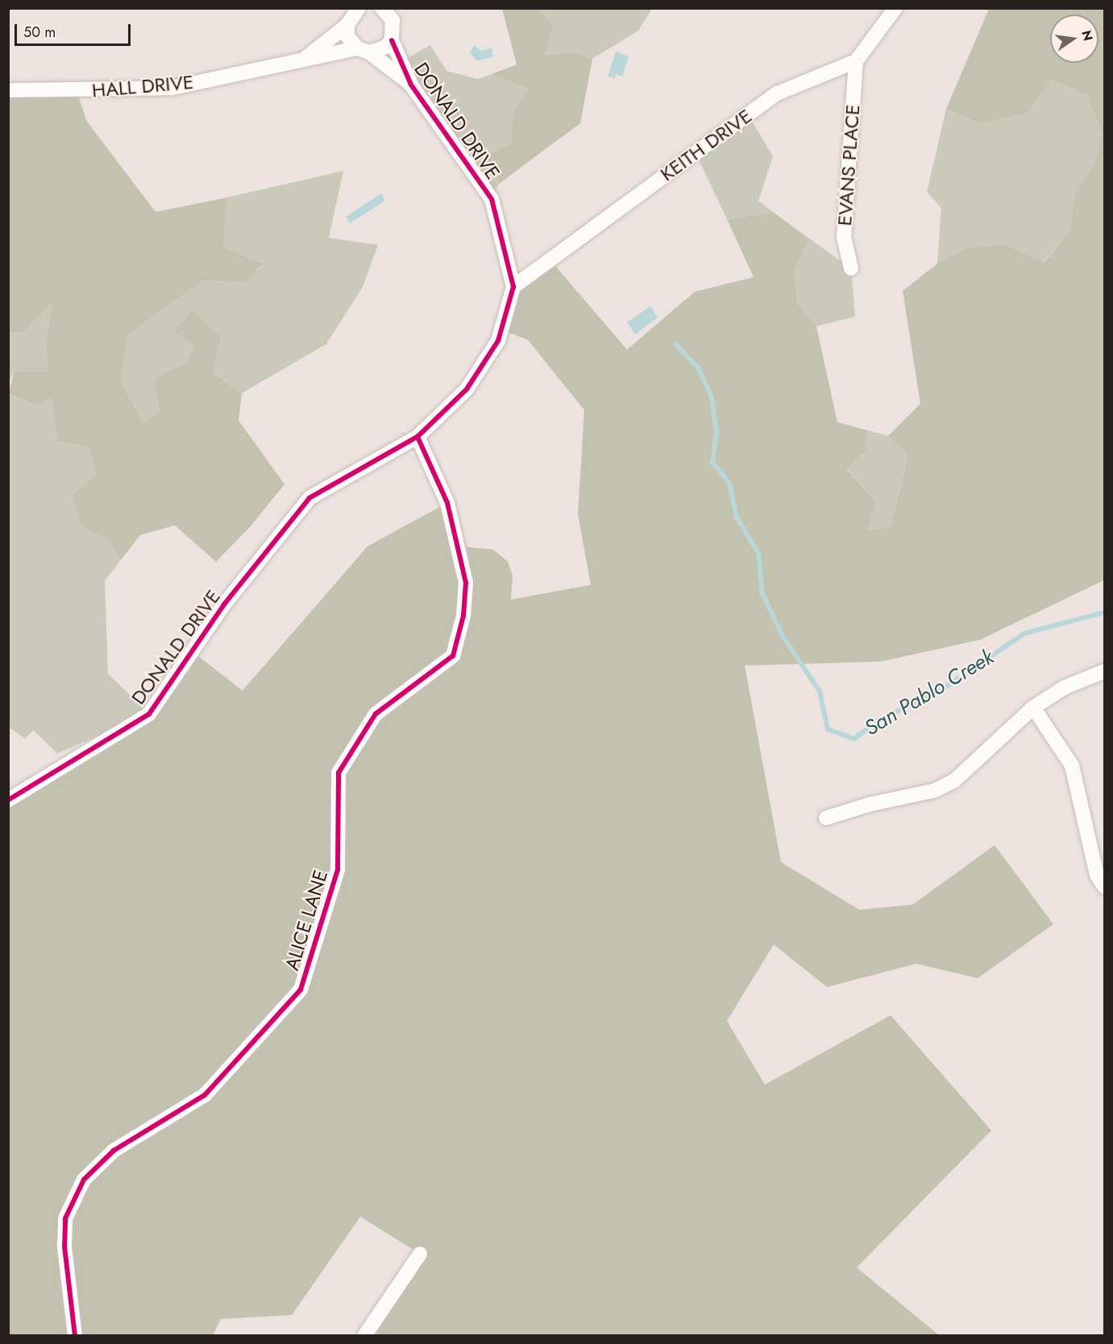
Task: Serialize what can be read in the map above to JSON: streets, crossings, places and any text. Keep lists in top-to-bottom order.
{
  "streets": {
    "street": [
      "HALL DRIVE",
      "DONALD DRIVE",
      "KEITH DRIVE",
      "EVANS PLACE",
      "ALICE LANE"
    ]
  },
  "crossings": [
    ["HALL DRIVE", "DONALD DRIVE"],
    ["DONALD DRIVE", "KEITH DRIVE"],
    ["DONALD DRIVE", "ALICE LANE"],
    ["KEITH DRIVE", "EVANS PLACE"]
  ],
  "water": ["San Pablo Creek"],
  "scale_bar": "50 m",
  "north": "right"
}
